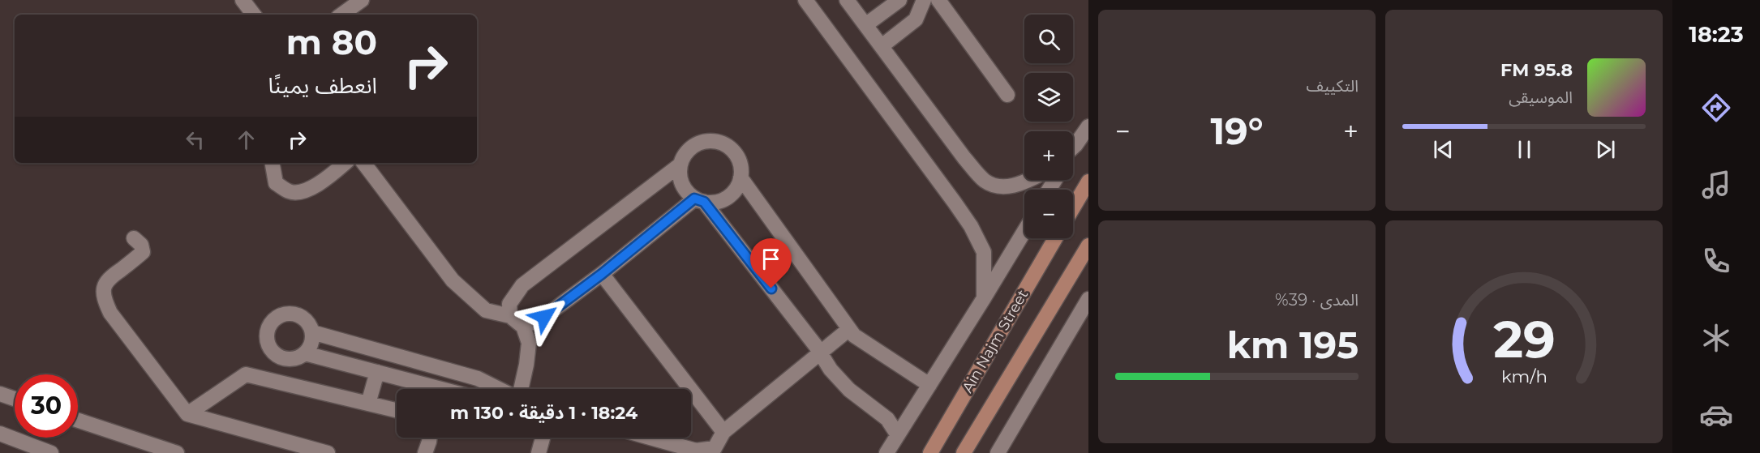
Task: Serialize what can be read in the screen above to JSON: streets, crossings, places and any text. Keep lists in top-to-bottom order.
{
  "streets": {
    "main road": ["Ain Najm Street"]
  },
  "page": {
    "tabs": "18:23",
    "tile": [
      "التكييف",
      ["المدى · 39%", "195 km"]
    ],
    "map_buttons": ["+", "−"],
    "turn": ["80 m", "انعطف يمينًا"],
    "song": ["95.8 FM", "الموسيقى"],
    "heat": ["−", "19°", "+"],
    "limit": "30",
    "trip": "18:24 · 1 دقيقة · 130 m",
    "gauge": ["29", "km/h"]
  }
}
